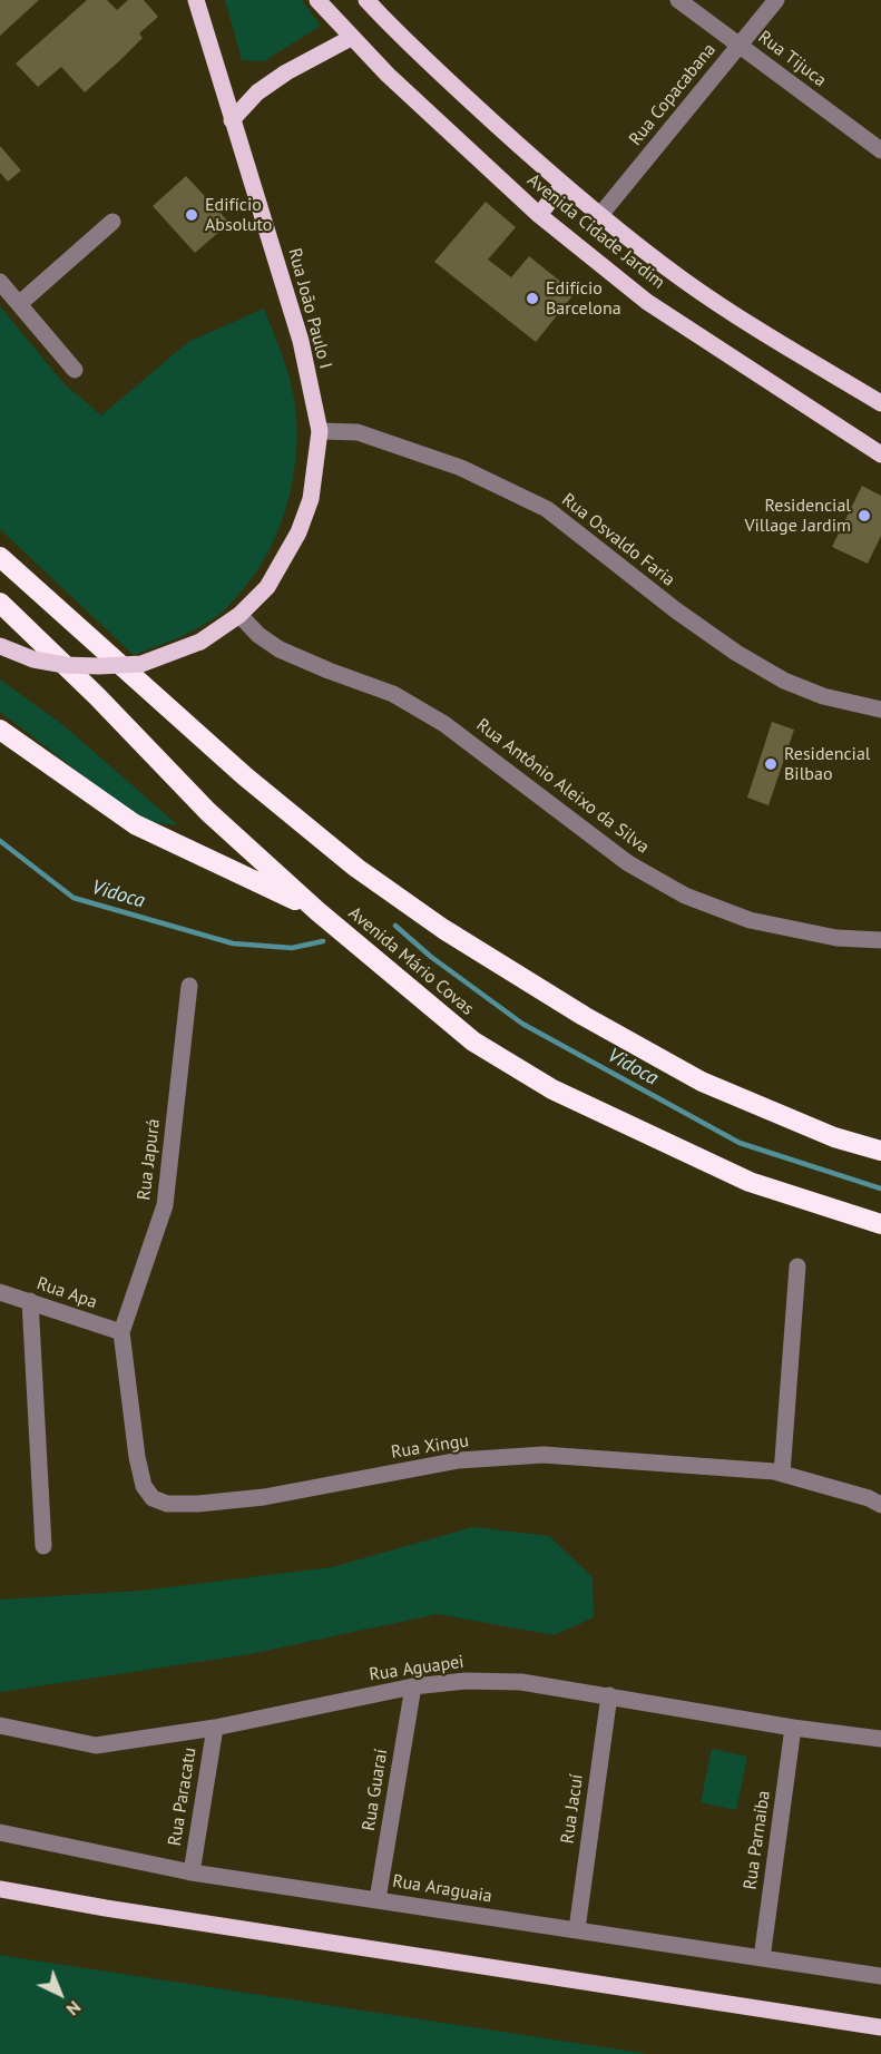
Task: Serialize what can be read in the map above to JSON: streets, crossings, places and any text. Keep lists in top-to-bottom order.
{
  "streets": {
    "highway": ["Avenida Mário Covas"],
    "main road": ["Avenida Cidade Jardim", "Rua João Paulo I"],
    "street": [
      "Rua Tijuca",
      "Rua Copacabana",
      "Rua Osvaldo Faria",
      "Rua Antônio Aleixo da Silva",
      "Rua Japurá",
      "Rua Apa",
      "Rua Xingu",
      "Rua Aguapei",
      "Rua Guaraí",
      "Rua Paracatu",
      "Rua Jacuí",
      "Rua Parnaíba",
      "Rua Araguaia"
    ]
  },
  "crossings": [
    ["Rua Tijuca", "Rua Copacabana"],
    ["Rua Copacabana", "Avenida Cidade Jardim"],
    ["Rua João Paulo I", "Rua Osvaldo Faria"],
    ["Rua João Paulo I", "Rua Antônio Aleixo da Silva"],
    ["Rua Japurá", "Rua Apa"],
    ["Rua Japurá", "Rua Xingu"],
    ["Rua Apa", "Rua Xingu"],
    ["Rua Aguapei", "Rua Guaraí"],
    ["Rua Aguapei", "Rua Paracatu"],
    ["Rua Aguapei", "Rua Jacuí"],
    ["Rua Aguapei", "Rua Parnaíba"],
    ["Rua Guaraí", "Rua Araguaia"],
    ["Rua Paracatu", "Rua Araguaia"],
    ["Rua Jacuí", "Rua Araguaia"],
    ["Rua Parnaíba", "Rua Araguaia"]
  ],
  "water": ["Vidoca"],
  "places": [
    "Edifício Absoluto",
    "Edifício Barcelona",
    "Residencial Village Jardim",
    "Residencial Bilbao"
  ],
  "north": "bottom right"
}
